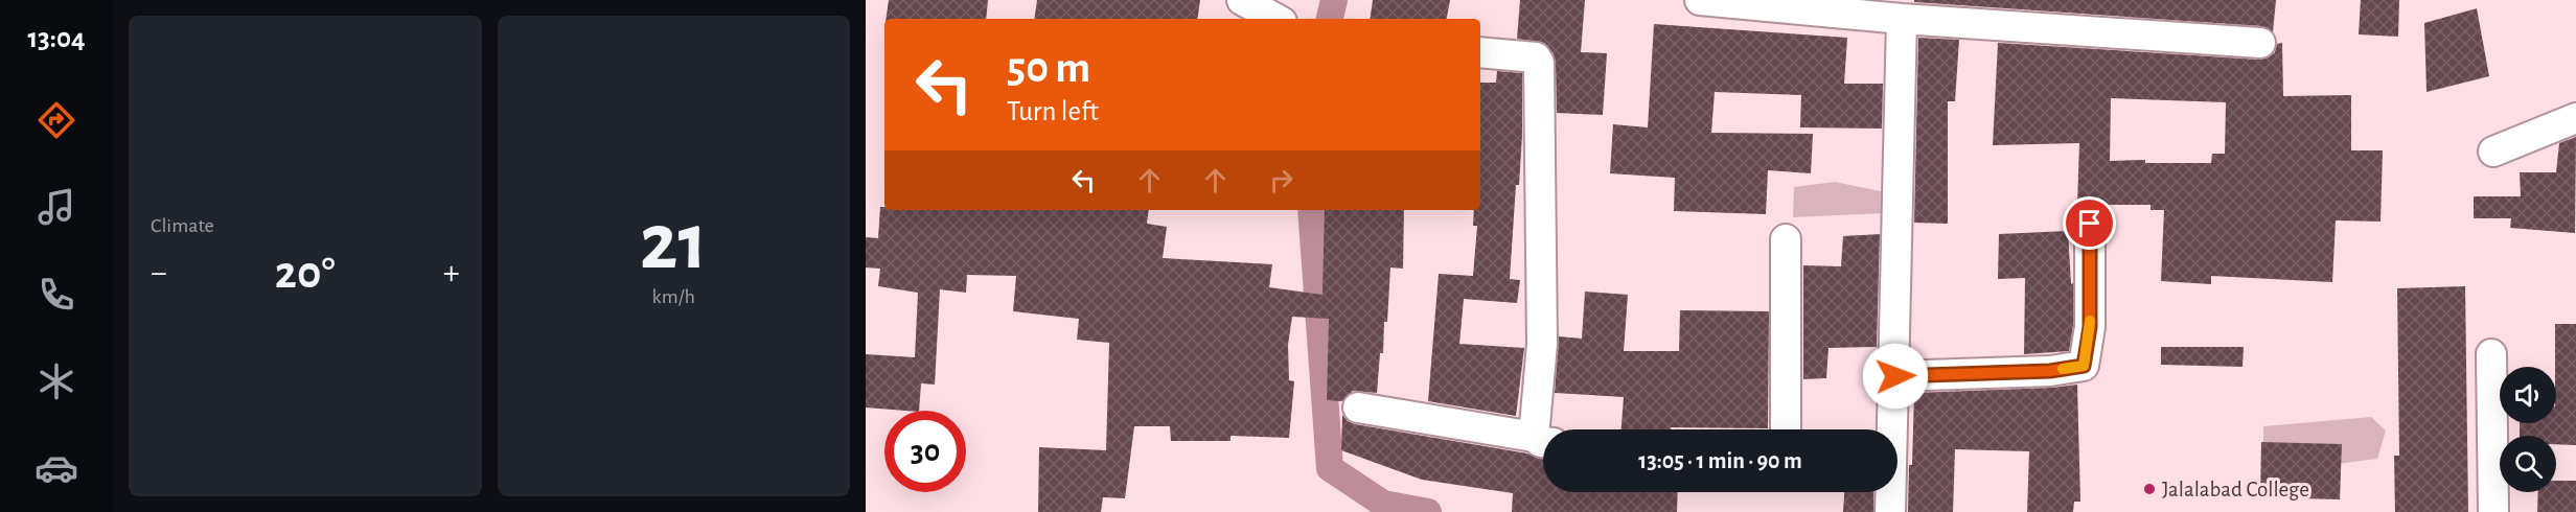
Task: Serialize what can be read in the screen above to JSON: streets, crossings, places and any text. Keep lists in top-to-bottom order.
{
  "places": ["Jalalabad College"],
  "page": {
    "tabs": "13:04",
    "tile": [
      "Climate",
      ["21", "km/h"]
    ],
    "turn": ["50 m", "Turn left"],
    "heat": ["−", "20°", "+"],
    "limit": "30",
    "trip": "13:05 · 1 min · 90 m"
  }
}
